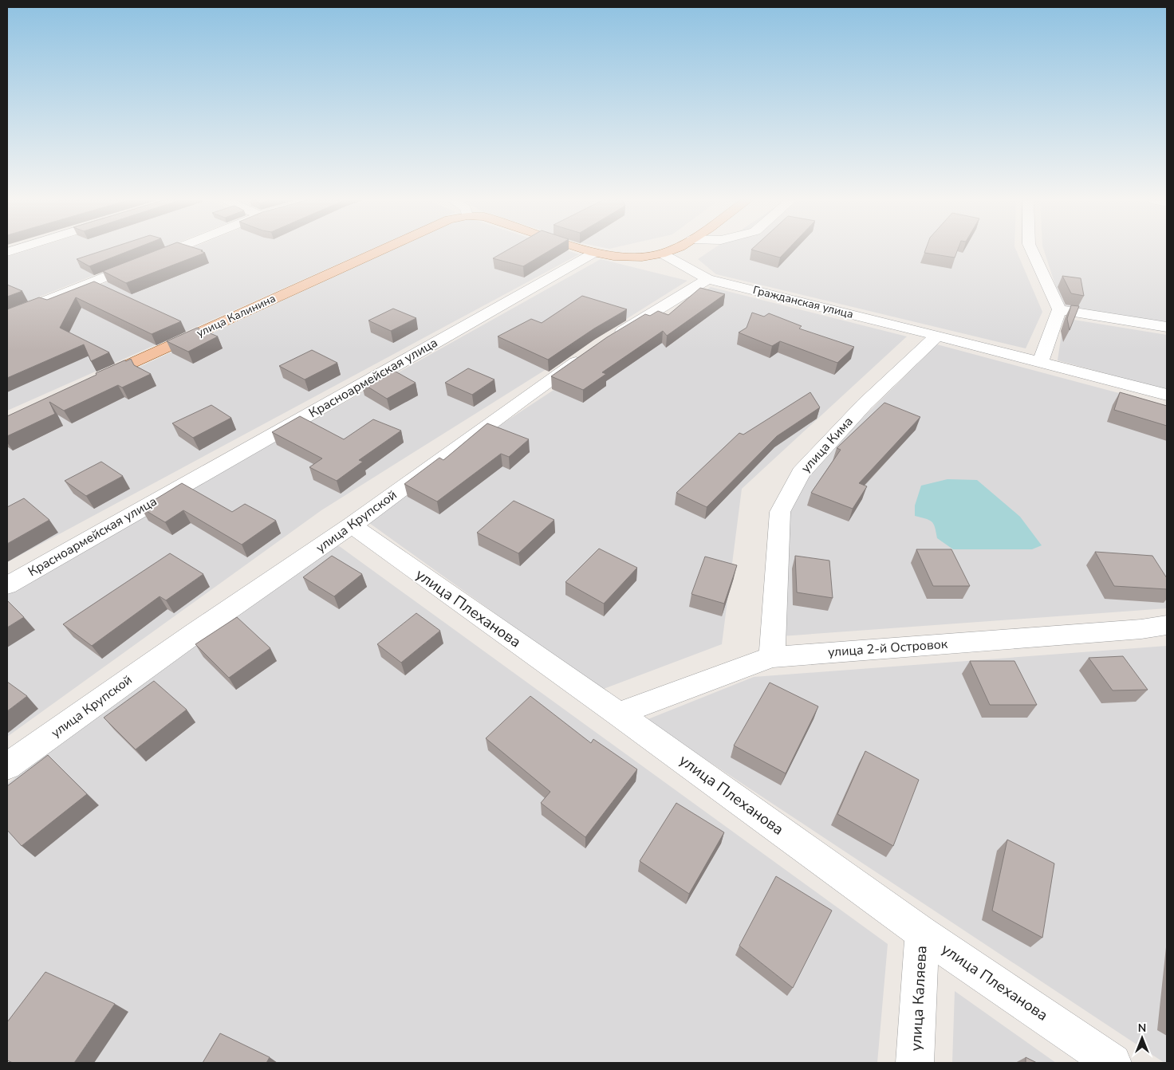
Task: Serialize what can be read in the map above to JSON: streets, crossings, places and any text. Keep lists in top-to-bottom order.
{
  "streets": {
    "main road": ["улица Калинина"],
    "street": [
      "Гражданская улица",
      "Красноармейская улица",
      "улица Кима",
      "улица Крупской",
      "улица Плеханова",
      "улица 2-й Островок",
      "улица Каляева"
    ]
  },
  "crossings": [
    ["Гражданская улица", "улица Кима"],
    ["Гражданская улица", "улица Крупской"],
    ["улица Кима", "улица 2-й Островок"],
    ["улица Крупской", "улица Плеханова"],
    ["улица Плеханова", "улица 2-й Островок"],
    ["улица Плеханова", "улица Каляева"]
  ],
  "north": "top"
}
